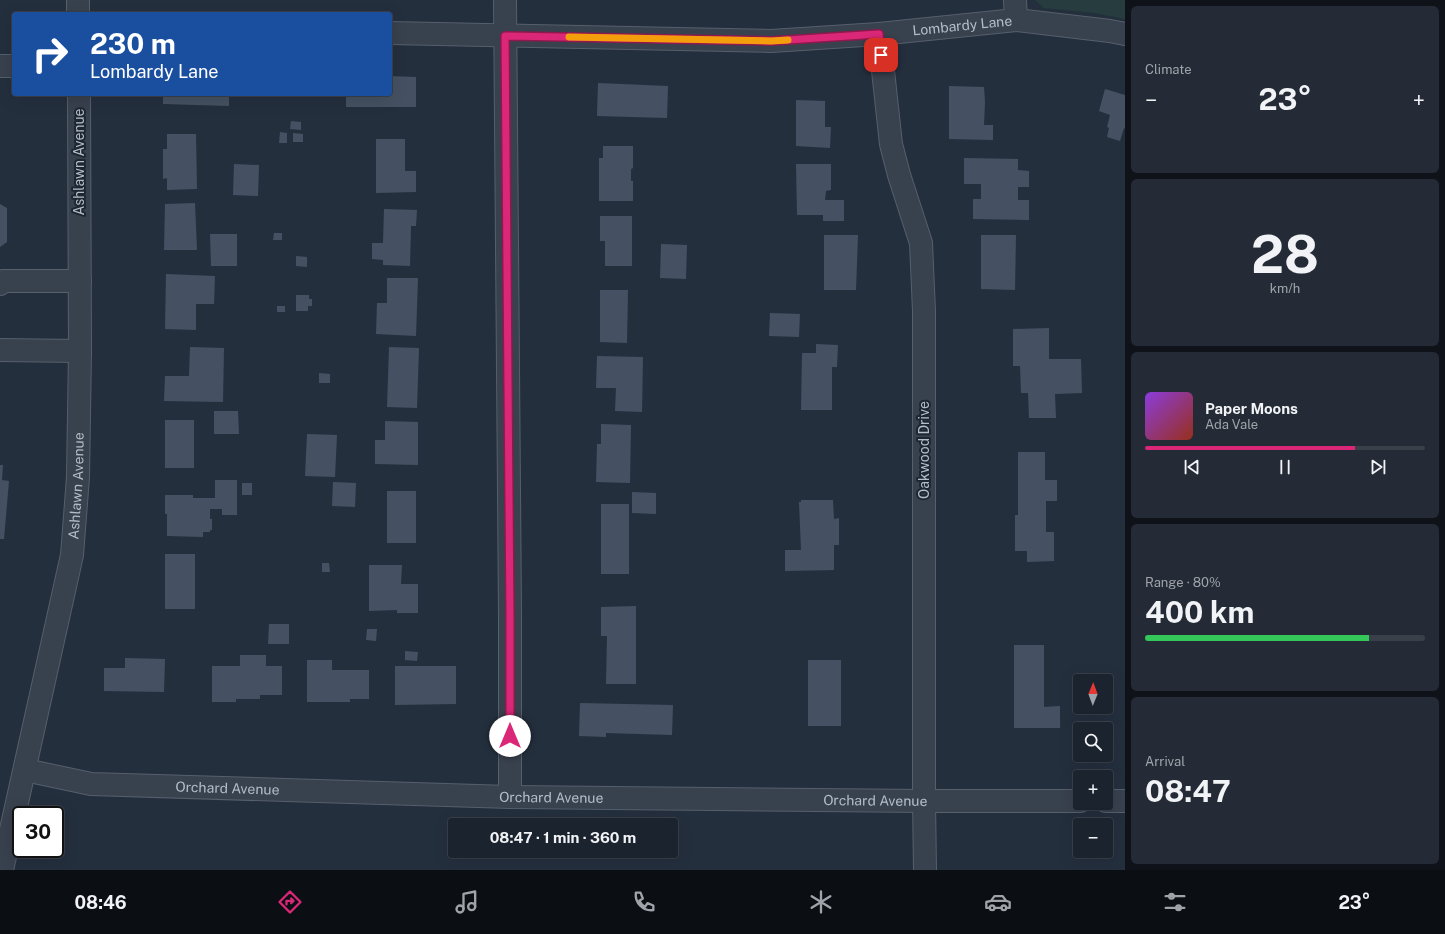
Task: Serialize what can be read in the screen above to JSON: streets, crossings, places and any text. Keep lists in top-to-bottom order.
{
  "streets": {
    "street": [
      "Lombardy Lane",
      "Ashlawn Avenue",
      "Oakwood Drive",
      "Orchard Avenue"
    ]
  },
  "crossings": [
    ["Lombardy Lane", "Oakwood Drive"],
    ["Ashlawn Avenue", "Orchard Avenue"],
    ["Oakwood Drive", "Orchard Avenue"]
  ],
  "north": "top",
  "page": {
    "tile": [
      "Climate",
      ["28", "km/h"],
      ["Range · 80%", "400 km"],
      ["Arrival", "08:47"]
    ],
    "turn": ["230 m", "Lombardy Lane"],
    "heat": ["−", "23°", "+"],
    "song": ["Paper Moons", "Ada Vale"],
    "map_buttons": ["+", "−"],
    "limit": "30",
    "trip": "08:47 · 1 min · 360 m",
    "tabs": ["08:46", "23°"]
  }
}
